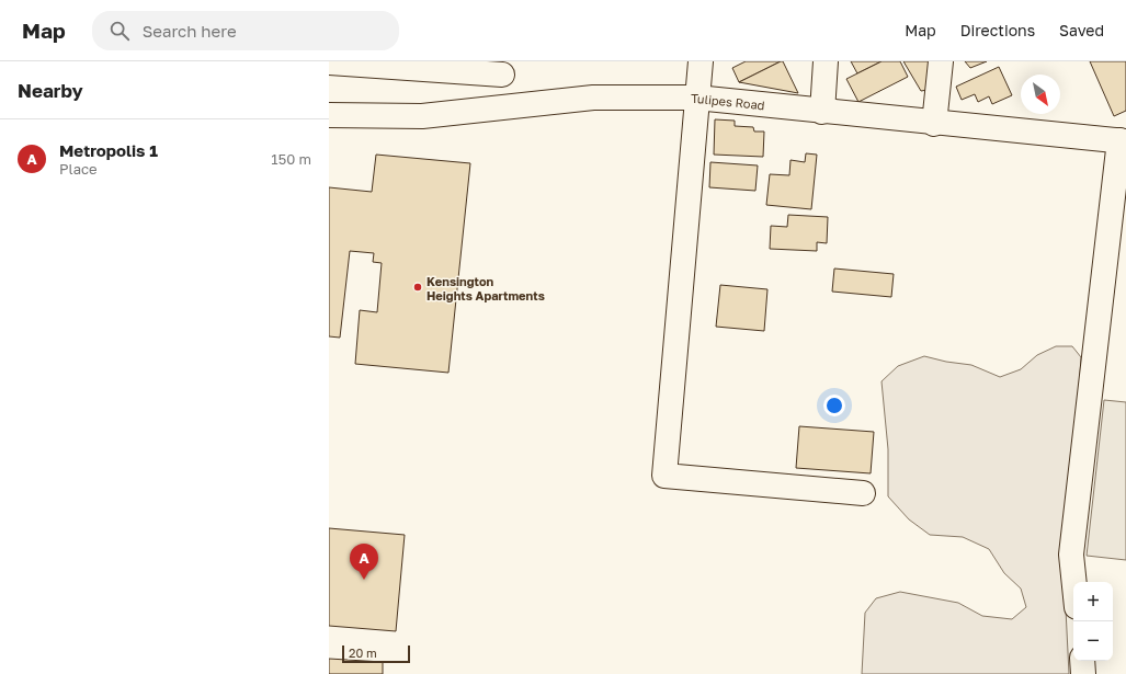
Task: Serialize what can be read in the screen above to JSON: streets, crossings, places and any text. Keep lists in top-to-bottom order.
{
  "streets": {
    "street": ["Tulipes Road"]
  },
  "places": ["Kensington Heights Apartments"],
  "scale_bar": "20 m",
  "north": "bottom right",
  "page": {
    "header": "Map",
    "search": "Search here",
    "nav": ["Map", "Directions", "Saved"],
    "heading": "Nearby",
    "list": [
      {
        "mark": "A",
        "name": "Metropolis 1",
        "note": "Place",
        "value": "150 m"
      }
    ],
    "pins": "A",
    "map_buttons": ["+", "−"],
    "scale": "20 m"
  }
}
